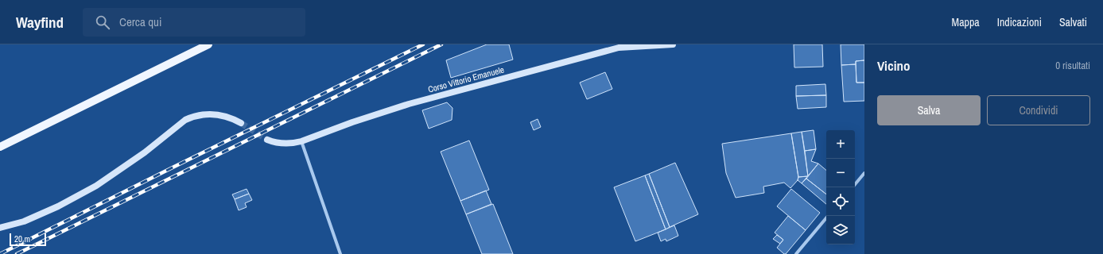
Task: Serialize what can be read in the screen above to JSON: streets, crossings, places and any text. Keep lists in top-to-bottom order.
{
  "streets": {
    "main road": ["Corso Vittorio Emanuele"]
  },
  "scale_bar": "20 m",
  "page": {
    "header": "Wayfind",
    "search": "Cerca qui",
    "nav": ["Mappa", "Indicazioni", "Salvati"],
    "heading": ["Vicino", "0 risultati"],
    "buttons": ["Salva", "Condividi"],
    "map_buttons": ["+", "−"],
    "scale": "20 m"
  }
}
